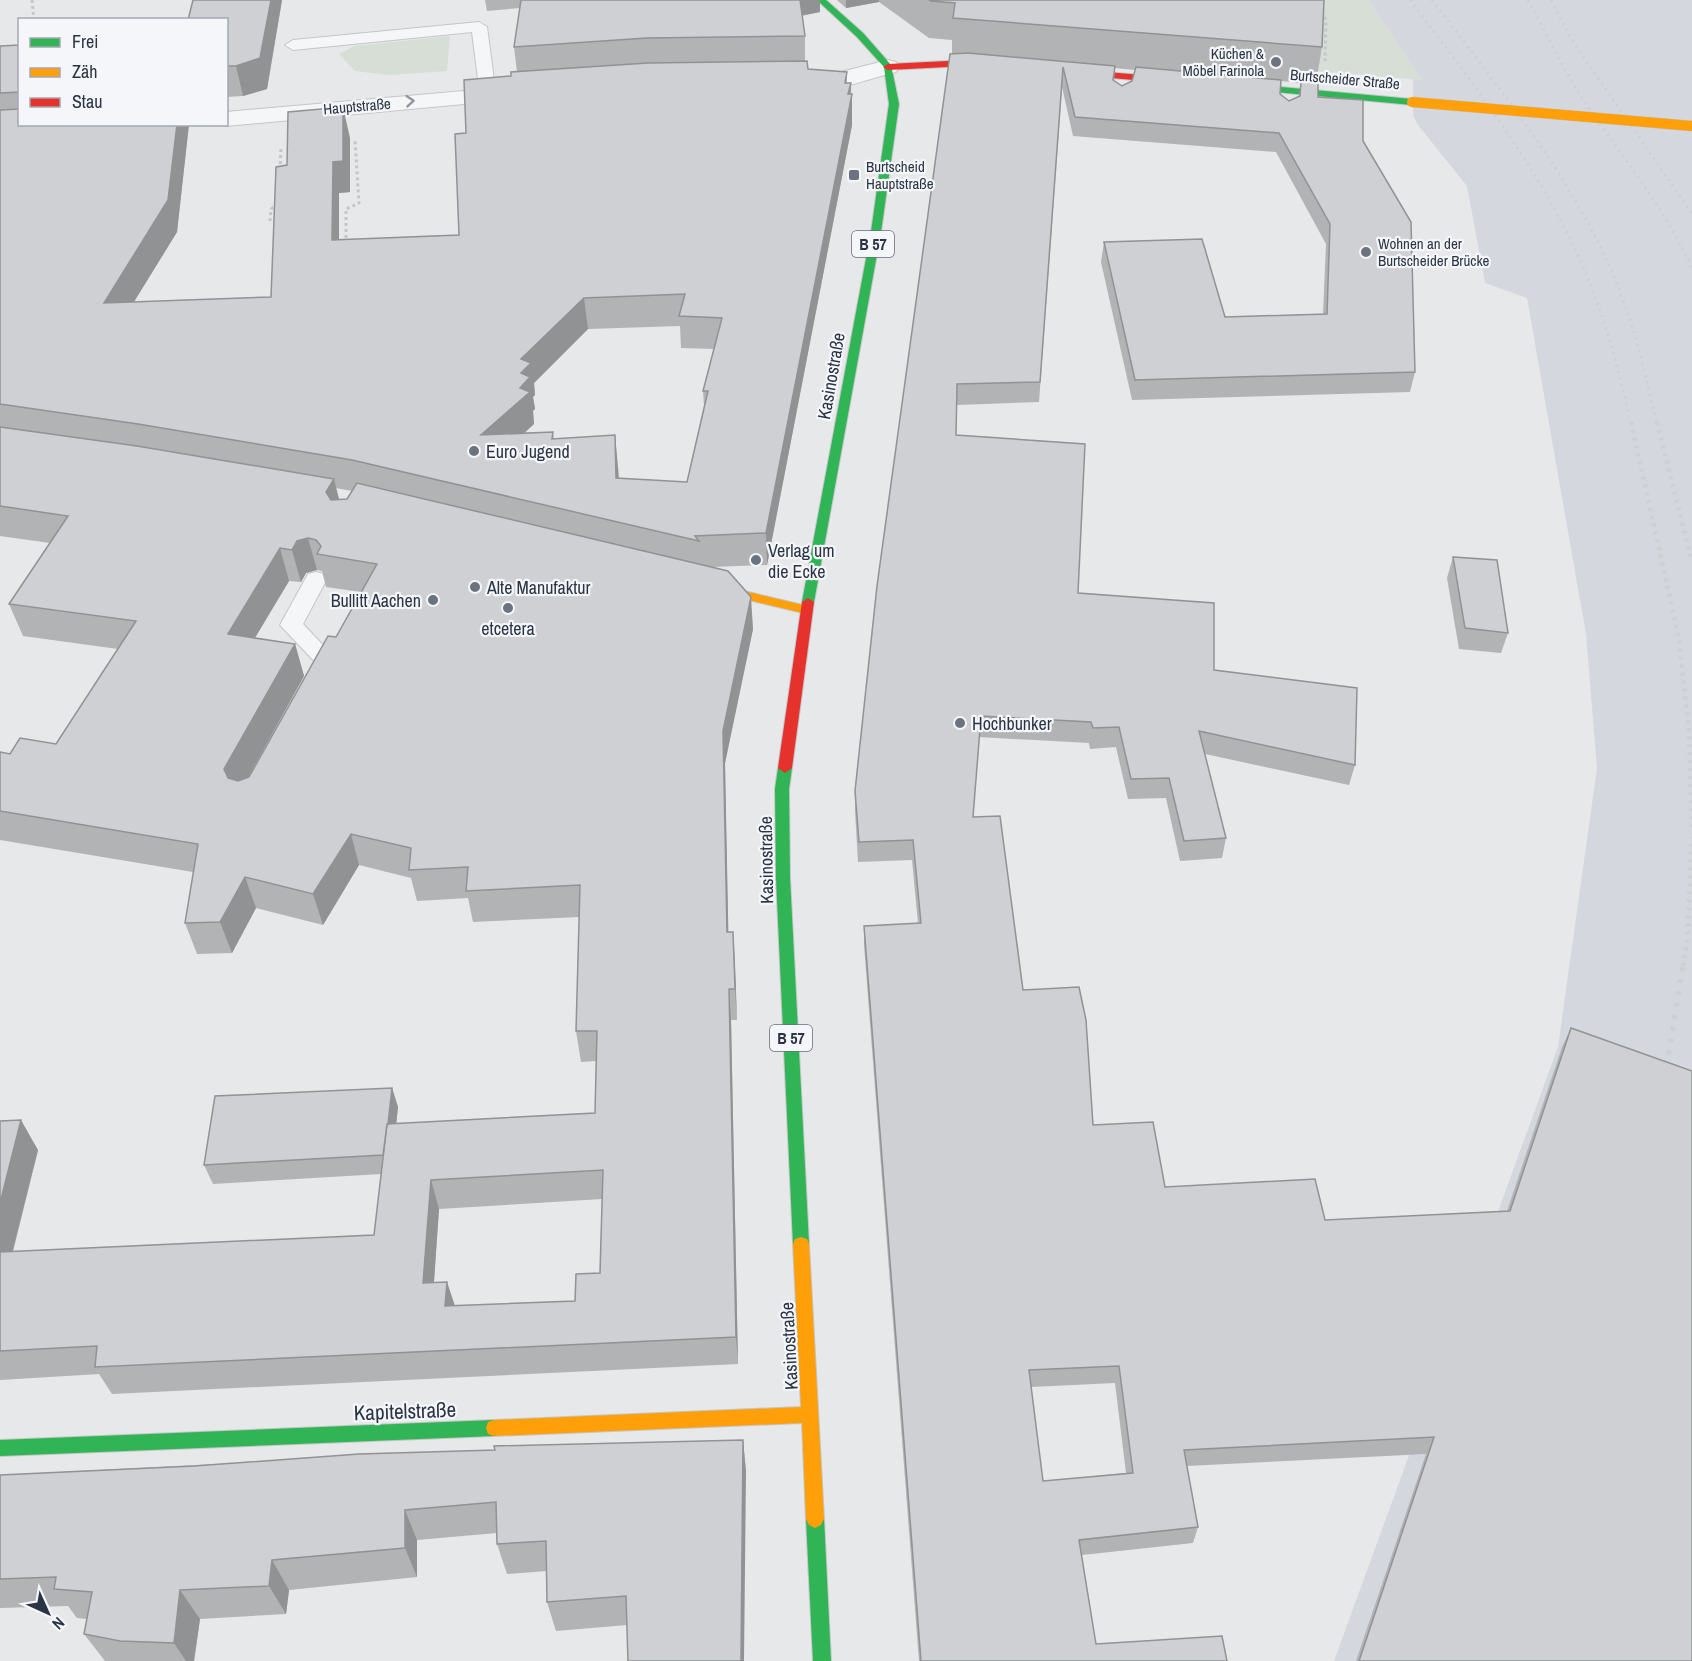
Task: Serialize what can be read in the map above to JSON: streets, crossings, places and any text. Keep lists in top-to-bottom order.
{
  "streets": {
    "main road": [
      "Burtscheider Straße",
      "B 57",
      "Kasinostraße",
      "Kapitelstraße"
    ],
    "street": ["Hauptstraße"]
  },
  "crossings": [
    ["Kasinostraße", "Kapitelstraße"]
  ],
  "one_way": ["Hauptstraße"],
  "places": {
    "other": [
      "Küchen & Möbel Farinola",
      "Wohnen an der Burtscheider Brücke",
      "Euro Jugend",
      "Verlag um die Ecke",
      "Alte Manufaktur",
      "Bullitt Aachen",
      "etcetera",
      "Hochbunker"
    ],
    "transit": ["Burtscheid Hauptstraße"]
  },
  "legend": ["Frei", "Zäh", "Stau"],
  "north": "bottom right"
}
